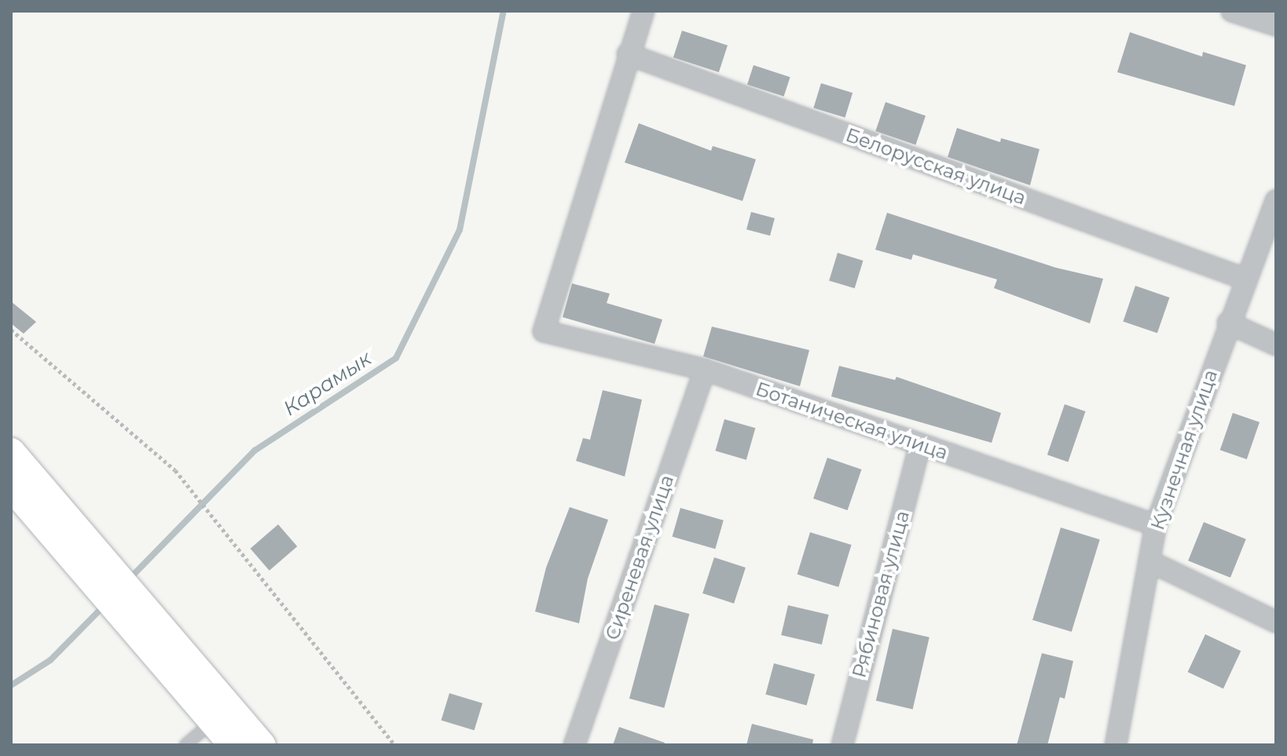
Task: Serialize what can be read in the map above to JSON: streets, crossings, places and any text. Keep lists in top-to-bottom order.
{
  "streets": {
    "street": [
      "Белорусская улица",
      "Ботаническая улица",
      "Кузнечная улица",
      "Сиреневая улица",
      "Рябиновая улица"
    ]
  },
  "crossings": [
    ["Белорусская улица", "Ботаническая улица"],
    ["Белорусская улица", "Кузнечная улица"],
    ["Ботаническая улица", "Кузнечная улица"],
    ["Ботаническая улица", "Сиреневая улица"],
    ["Ботаническая улица", "Рябиновая улица"]
  ],
  "water": ["Карамык"]
}
